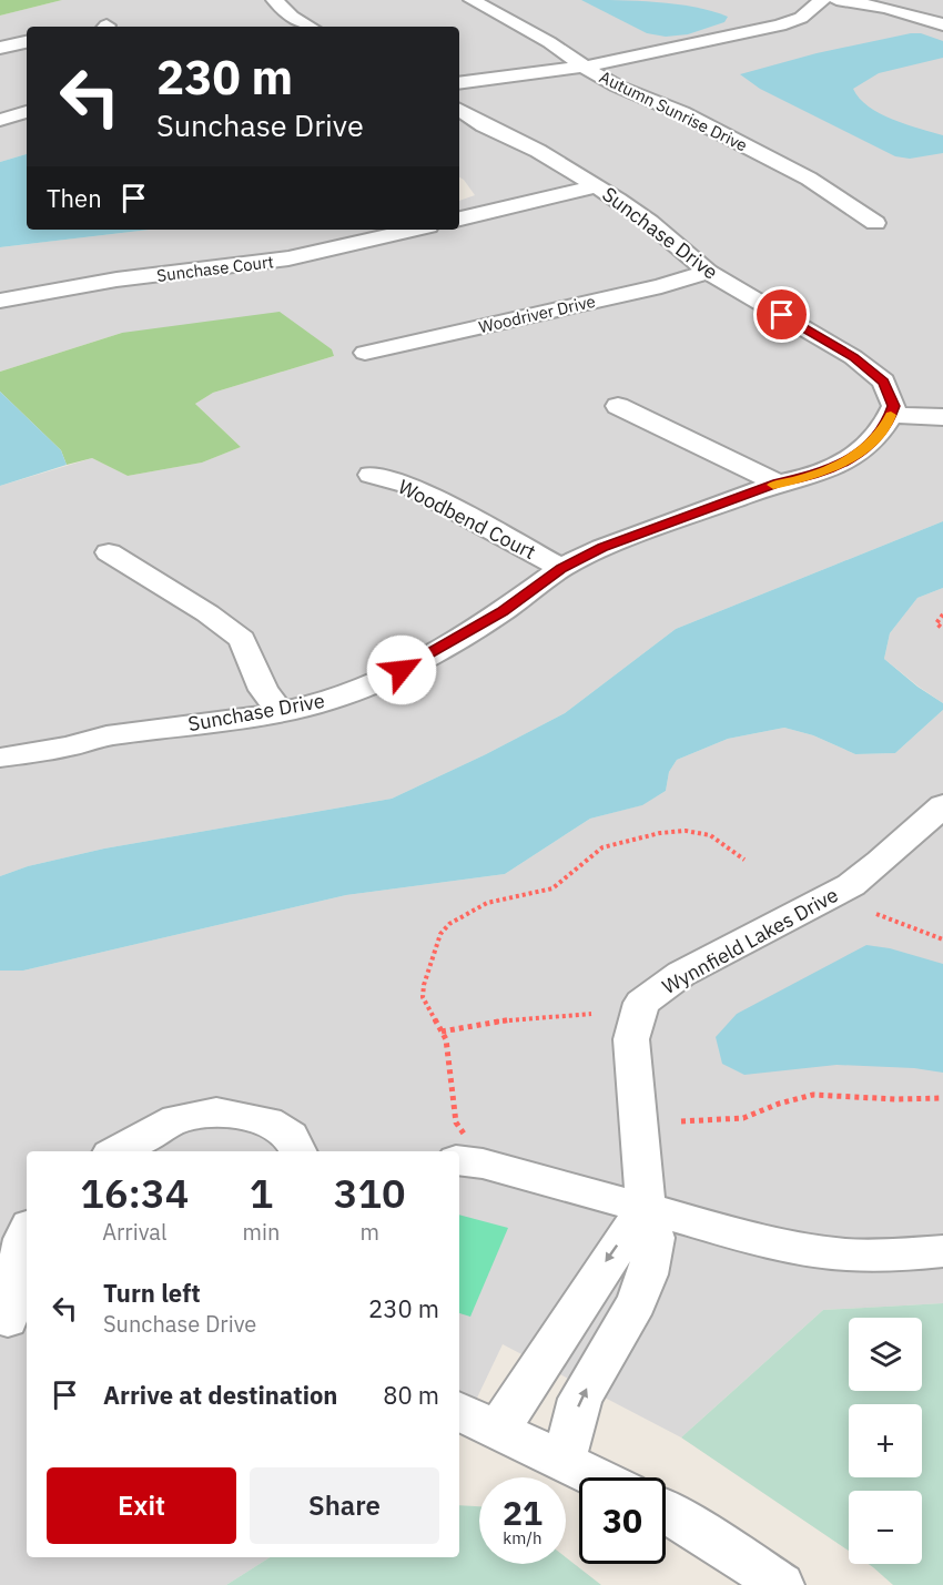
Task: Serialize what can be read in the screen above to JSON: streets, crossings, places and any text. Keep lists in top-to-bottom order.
{
  "streets": {
    "street": [
      "Autumn Sunrise Drive",
      "Sunchase Drive",
      "Sunchase Court",
      "Woodriver Drive",
      "Woodbend Court",
      "Wynnfield Lakes Drive"
    ]
  },
  "crossings": [
    ["Sunchase Drive", "Woodriver Drive"],
    ["Sunchase Drive", "Woodbend Court"]
  ],
  "page": {
    "turn": ["230 m", "Sunchase Drive"],
    "then": "Then",
    "eta": [
      "16:34",
      "Arrival",
      "1",
      "min",
      "310",
      "m"
    ],
    "list": [
      {
        "name": "Turn left",
        "note": "Sunchase Drive",
        "value": "230 m"
      },
      {
        "name": "Arrive at destination",
        "value": "80 m"
      }
    ],
    "map_buttons": ["+", "−"],
    "buttons": ["Exit", "Share"],
    "speed": "21 km/h",
    "limit": "30"
  }
}
